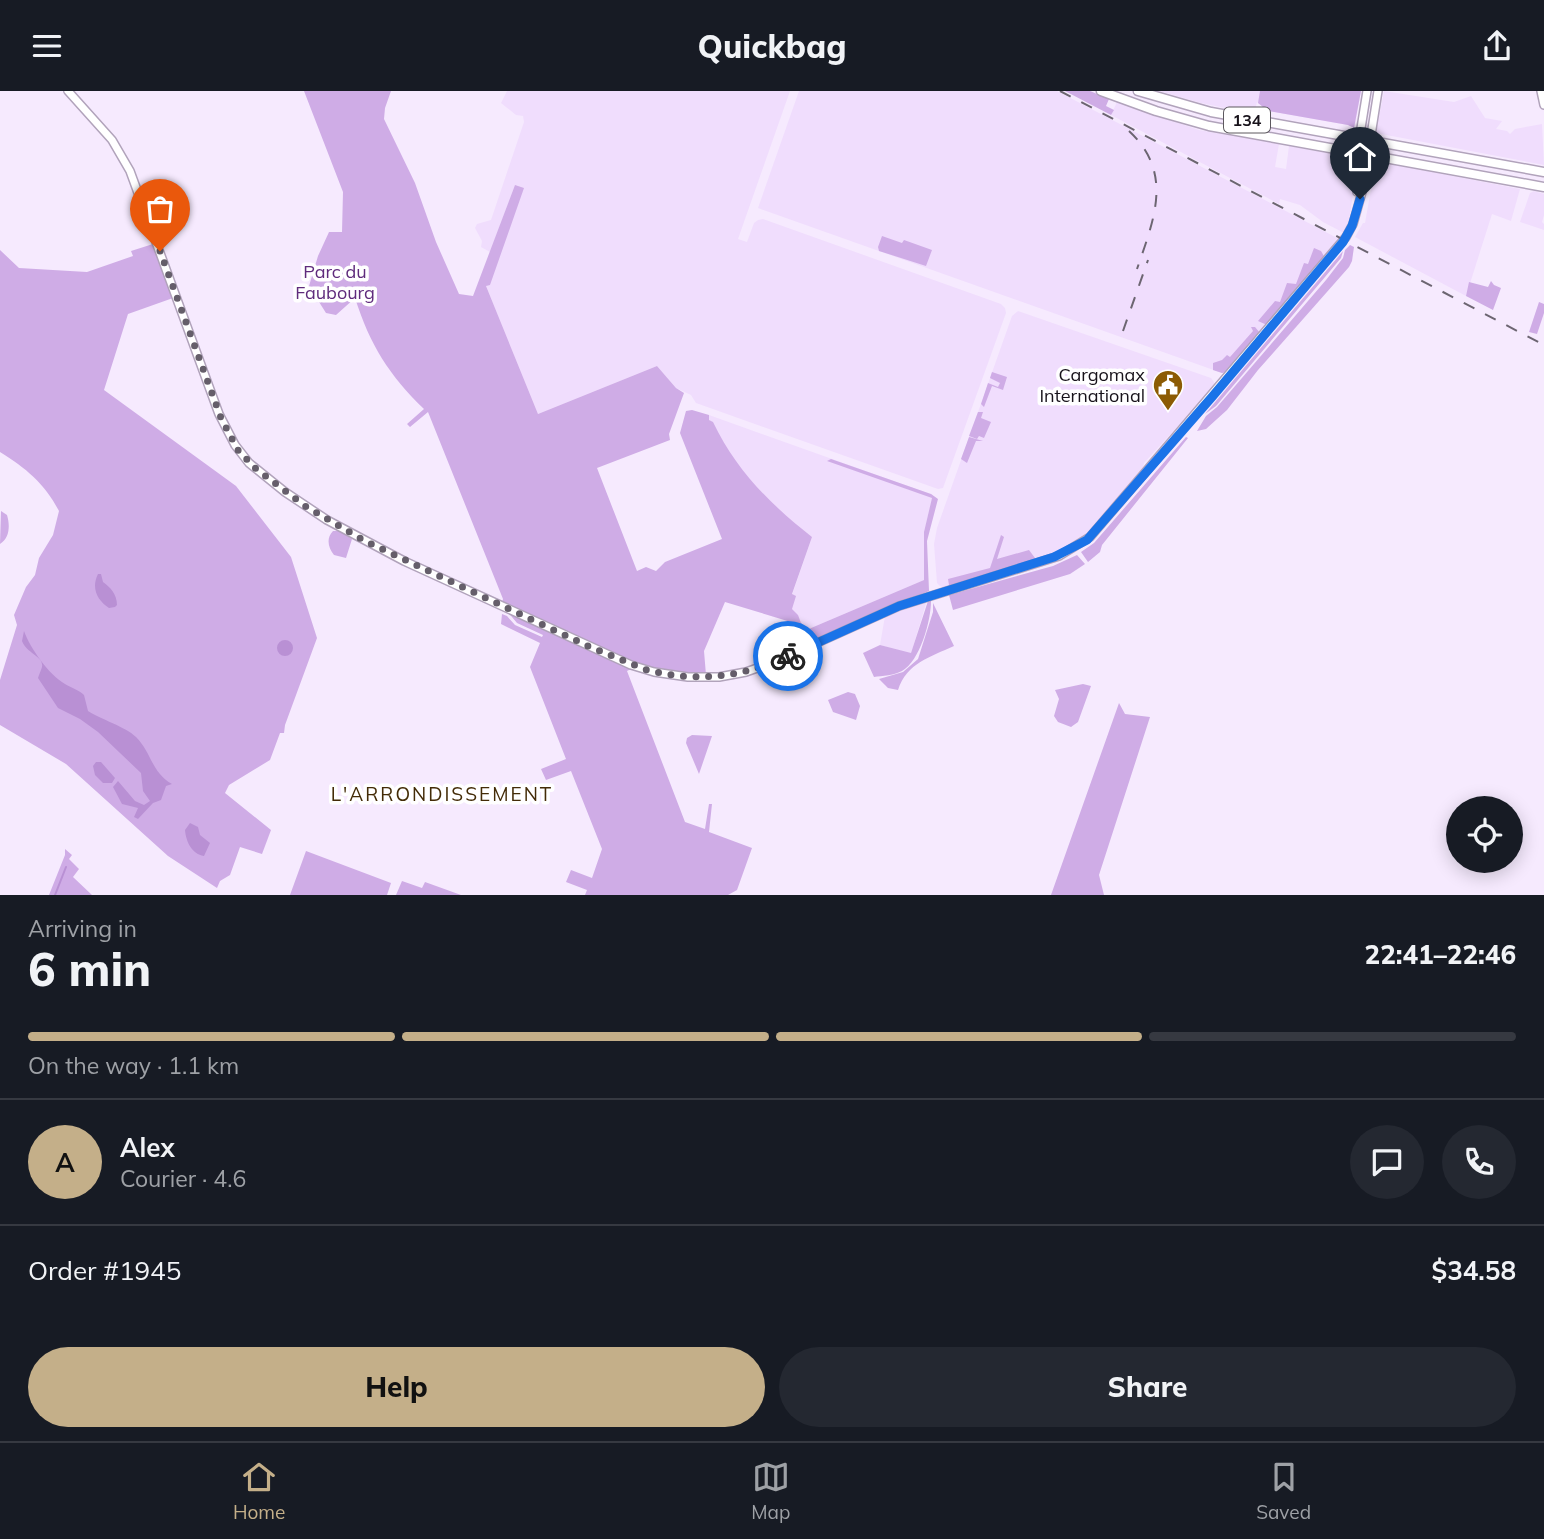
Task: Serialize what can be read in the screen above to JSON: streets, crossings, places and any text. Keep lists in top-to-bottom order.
{
  "streets": {
    "main road": ["134"]
  },
  "districts": ["L'ARRONDISSEMENT"],
  "parks": ["Parc du Faubourg"],
  "places": {
    "public building": ["Cargomax International"]
  },
  "page": {
    "header": "Quickbag",
    "heading": ["6 min", "Arriving in", "22:41–22:46"],
    "panel": [
      "Alex",
      "Courier · 4.6",
      "Order #1945",
      "$34.58"
    ],
    "bar": "On the way · 1.1 km",
    "round": "A",
    "buttons": ["Help", "Share"],
    "tabs": ["Home", "Map", "Saved"]
  }
}
